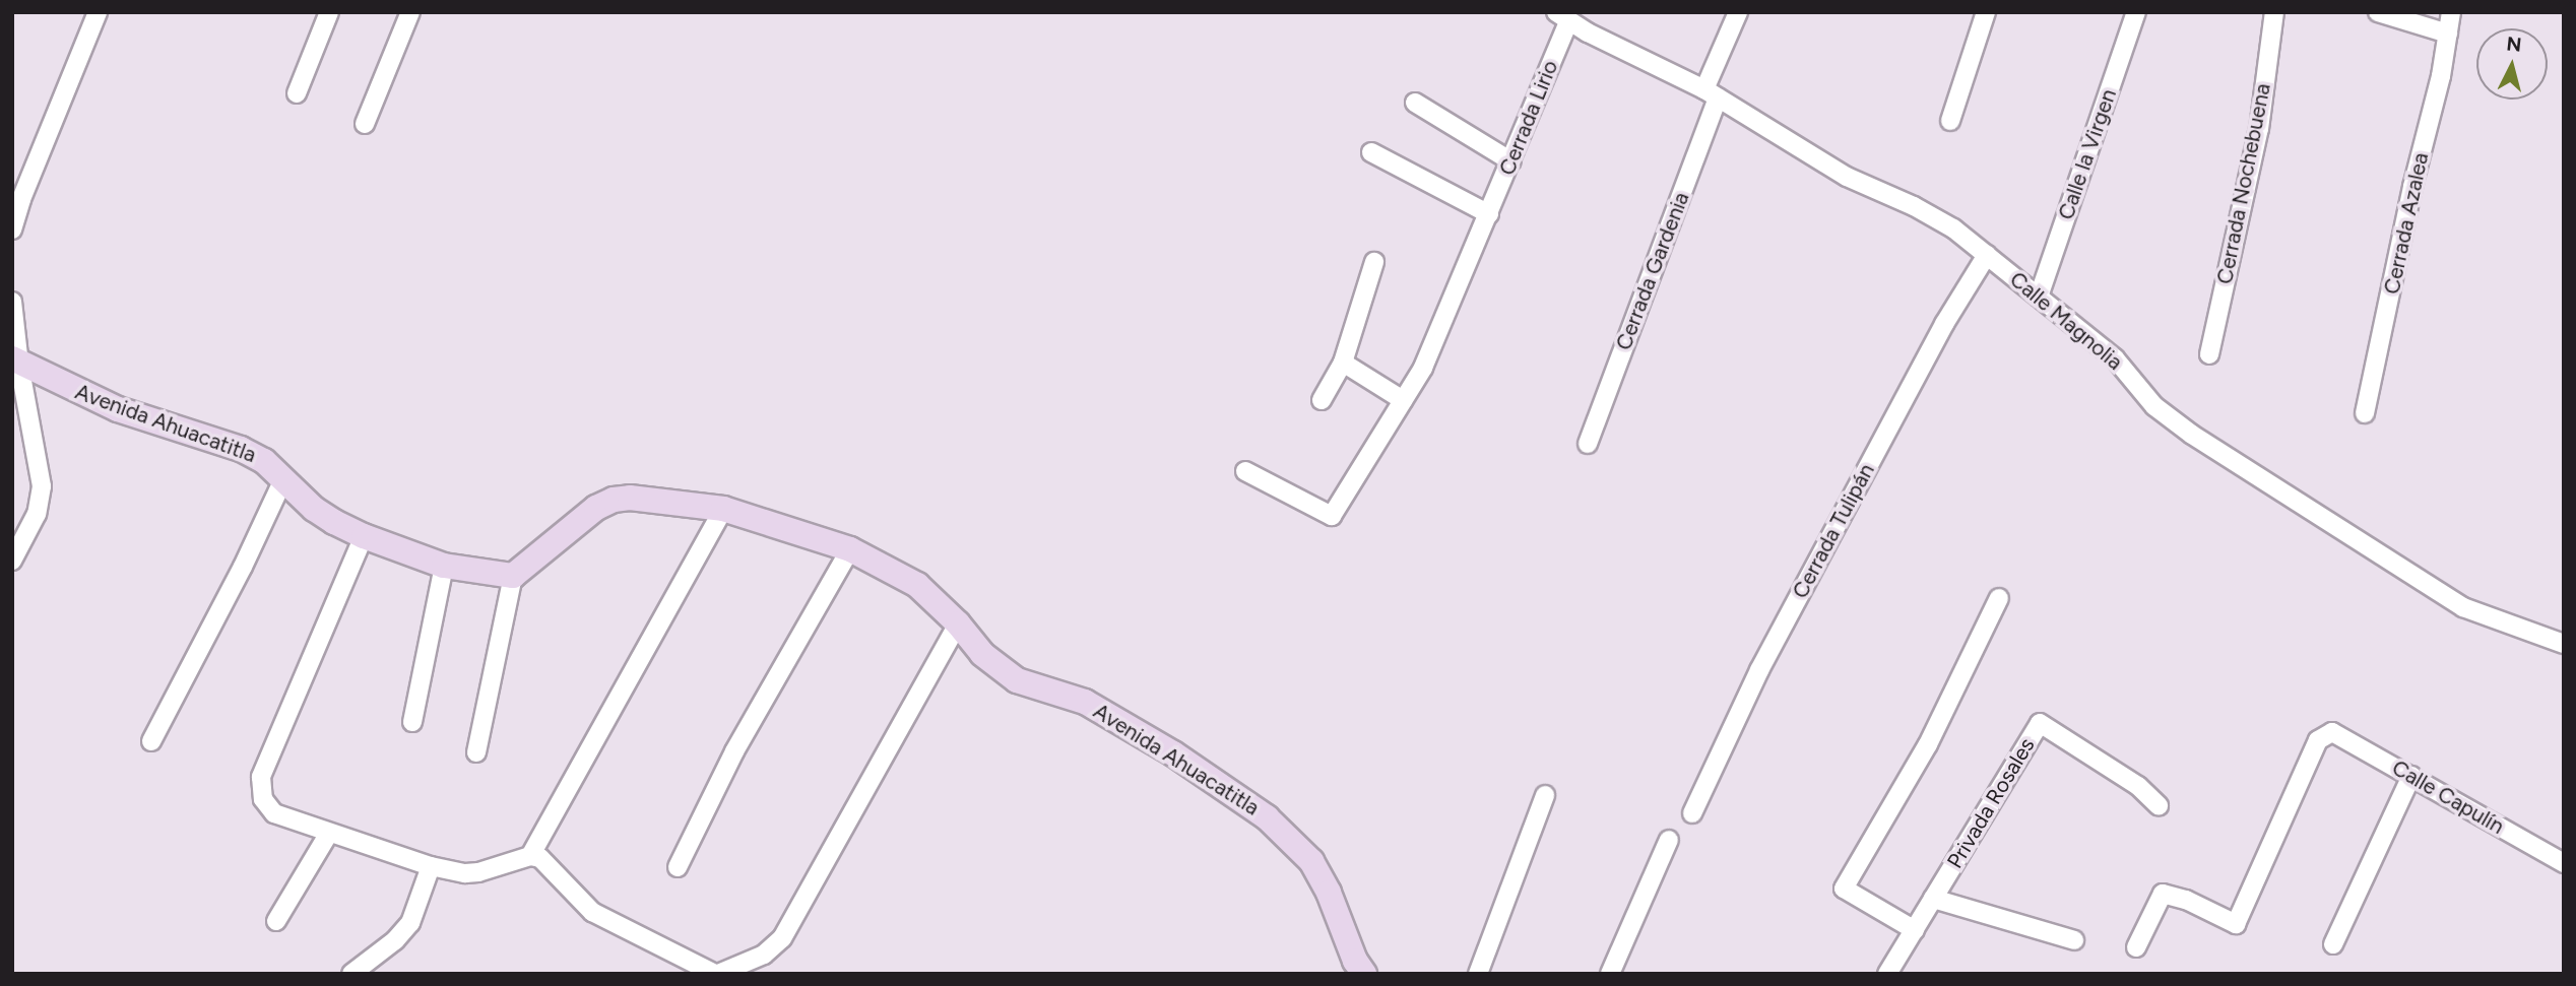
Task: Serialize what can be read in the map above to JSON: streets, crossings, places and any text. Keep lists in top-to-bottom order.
{
  "streets": {
    "street": [
      "Cerrada Lirio",
      "Calle la Virgen",
      "Cerrada Nochebuena",
      "Cerrada Azalea",
      "Cerrada Gardenia",
      "Calle Magnolia",
      "Avenida Ahuacatitla",
      "Cerrada Tulipán",
      "Calle Capulín",
      "Privada Rosales"
    ]
  },
  "crossings": [
    ["Cerrada Lirio", "Calle Magnolia"],
    ["Calle la Virgen", "Calle Magnolia"],
    ["Cerrada Gardenia", "Calle Magnolia"],
    ["Calle Magnolia", "Cerrada Tulipán"]
  ],
  "north": "top"
}
